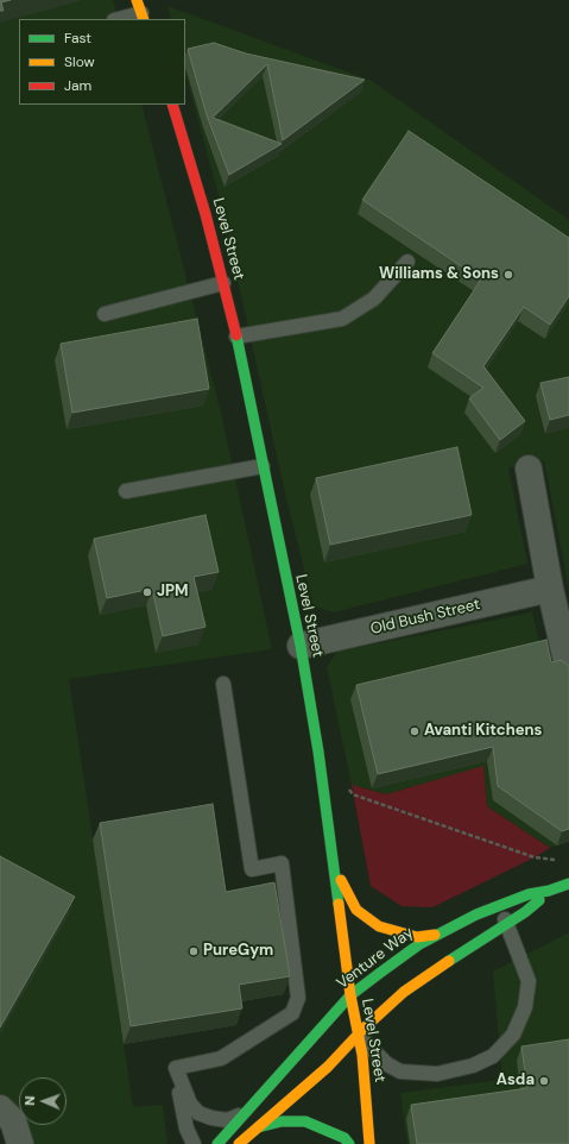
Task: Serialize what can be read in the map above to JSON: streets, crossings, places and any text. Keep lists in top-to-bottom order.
{
  "streets": {
    "main road": ["Level Street", "Venture Way"],
    "street": ["Old Bush Street"]
  },
  "crossings": [
    ["Level Street", "Old Bush Street"],
    ["Level Street", "Venture Way"]
  ],
  "places": [
    "Williams & Sons",
    "JPM",
    "Avanti Kitchens",
    "PureGym",
    "Asda"
  ],
  "legend": ["Fast", "Slow", "Jam"],
  "north": "left"
}
